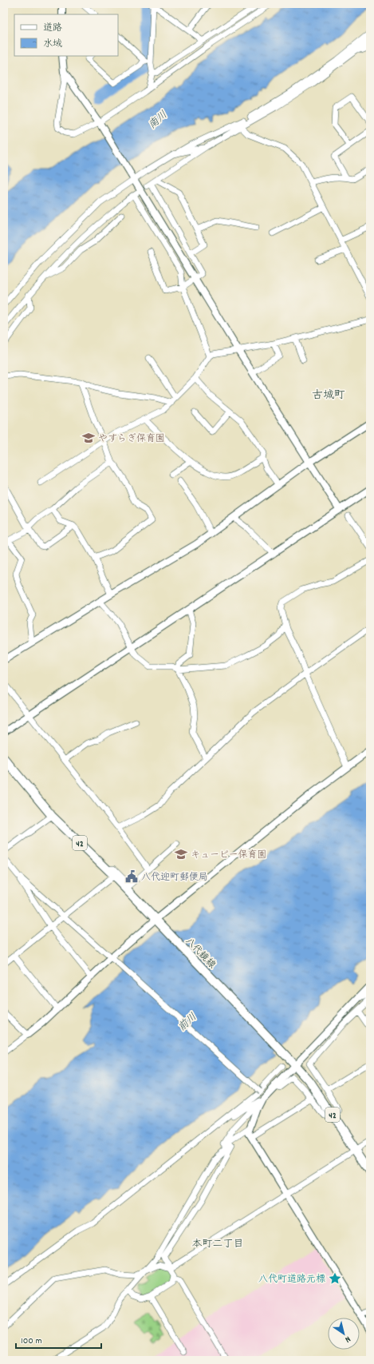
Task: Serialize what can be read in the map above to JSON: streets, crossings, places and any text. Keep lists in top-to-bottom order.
{
  "streets": {
    "main road": ["42", "八代鏡線"]
  },
  "districts": ["古城町", "本町二丁目"],
  "water": ["南川", "前川"],
  "places": {
    "school or university": ["やすらぎ保育園", "キューピー保育園"],
    "public building": ["八代迎町郵便局"],
    "place": ["八代町道路元標"]
  },
  "legend": ["道路", "水域"],
  "scale_bar": "100 m",
  "north": "bottom right"
}
